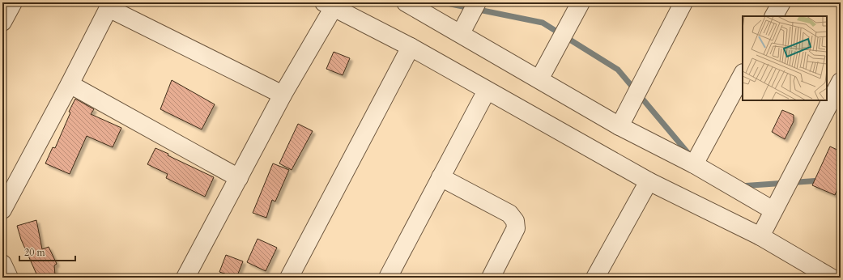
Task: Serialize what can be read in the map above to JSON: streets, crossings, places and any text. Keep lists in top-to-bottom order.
{
  "scale_bar": "20 m"
}
